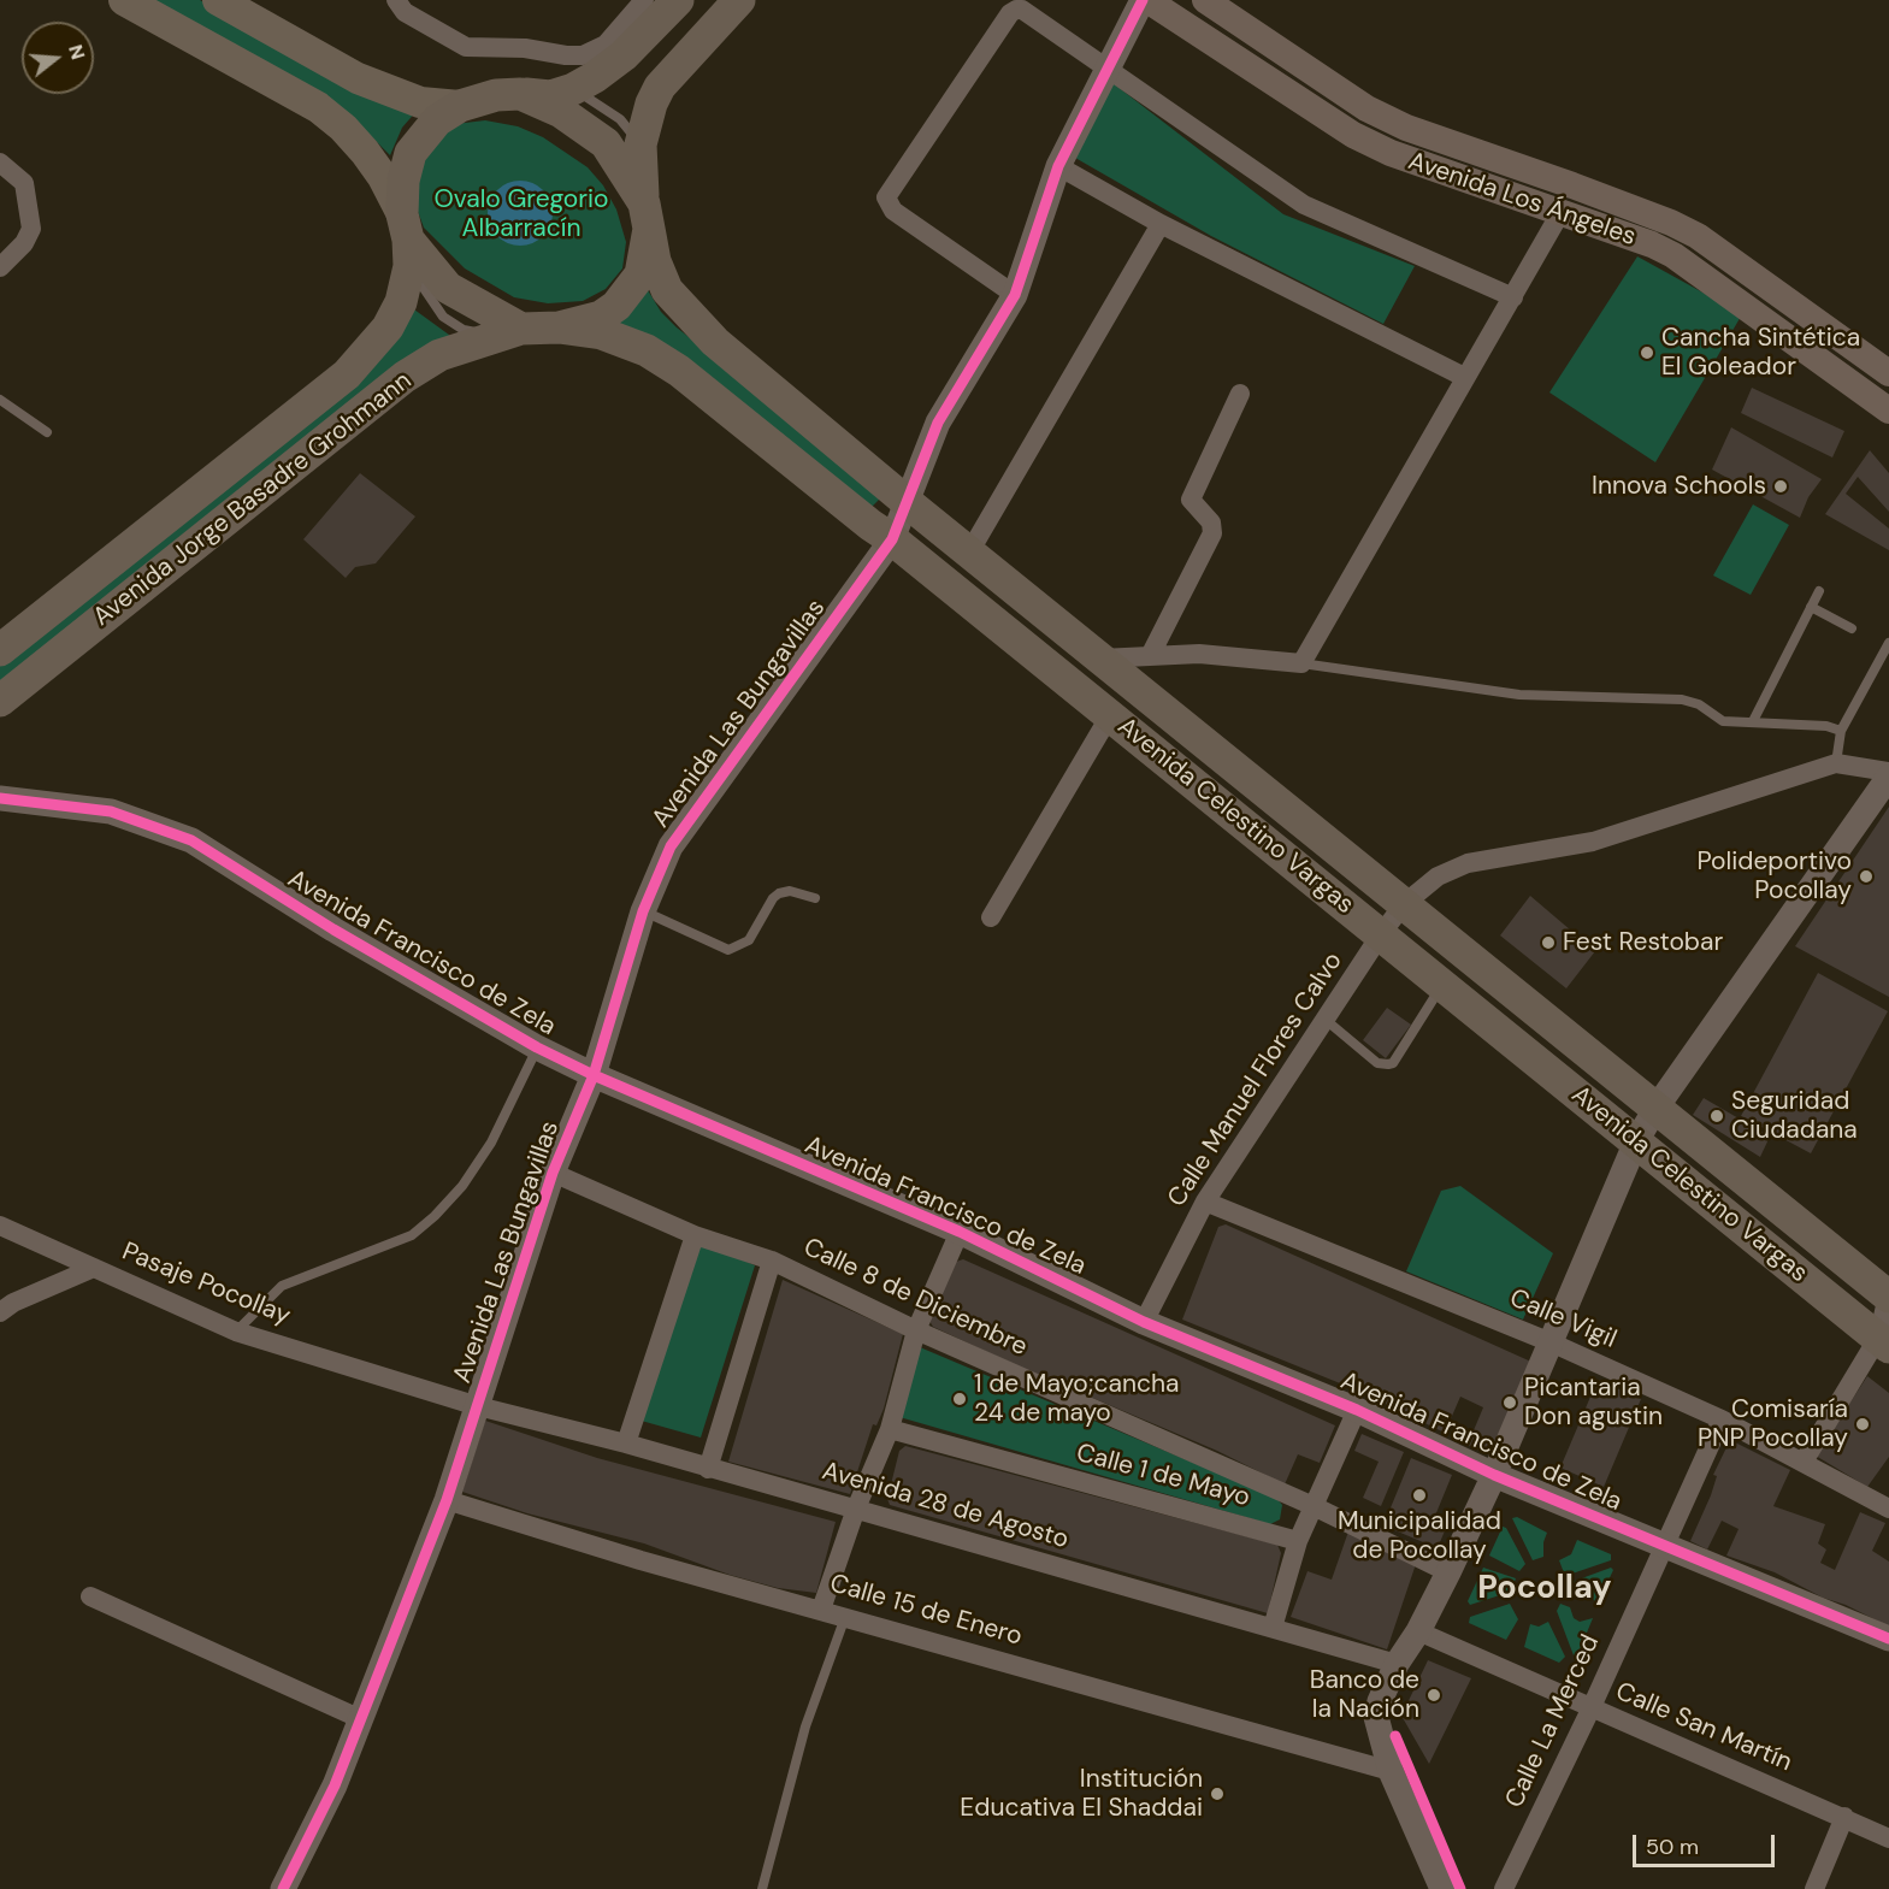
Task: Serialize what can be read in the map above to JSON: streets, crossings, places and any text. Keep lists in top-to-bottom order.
{
  "streets": {
    "highway": ["Avenida Jorge Basadre Grohmann", "Avenida Celestino Vargas"],
    "main road": ["Avenida Los Ángeles"],
    "street": [
      "Avenida Las Bungavillas",
      "Avenida Francisco de Zela",
      "Calle Manuel Flores Calvo",
      "Pasaje Pocollay",
      "Calle 8 de Diciembre",
      "Calle Vigil",
      "Calle 1 de Mayo",
      "Avenida 28 de Agosto",
      "Calle 15 de Enero",
      "Calle La Merced",
      "Calle San Martín"
    ]
  },
  "crossings": [
    ["Avenida Los Ángeles", "Avenida Las Bungavillas"],
    ["Avenida Jorge Basadre Grohmann", "Avenida Celestino Vargas"],
    ["Avenida Las Bungavillas", "Avenida Celestino Vargas"],
    ["Avenida Las Bungavillas", "Avenida Francisco de Zela"],
    ["Avenida Las Bungavillas", "Pasaje Pocollay"],
    ["Avenida Las Bungavillas", "Calle 8 de Diciembre"],
    ["Avenida Las Bungavillas", "Avenida 28 de Agosto"],
    ["Avenida Las Bungavillas", "Calle 15 de Enero"],
    ["Avenida Celestino Vargas", "Calle Manuel Flores Calvo"],
    ["Avenida Francisco de Zela", "Calle Manuel Flores Calvo"],
    ["Avenida Francisco de Zela", "Calle La Merced"],
    ["Calle Manuel Flores Calvo", "Calle Vigil"],
    ["Pasaje Pocollay", "Avenida 28 de Agosto"],
    ["Calle Vigil", "Calle La Merced"],
    ["Calle La Merced", "Calle San Martín"]
  ],
  "districts": ["Pocollay"],
  "parks": ["Ovalo Gregorio Albarracín"],
  "places": [
    "Cancha Sintética El Goleador",
    "Innova Schools",
    "Polideportivo Pocollay",
    "Fest Restobar",
    "Seguridad Ciudadana",
    "1 de Mayo;cancha 24 de mayo",
    "Picantaria Don agustin",
    "Comisaría PNP Pocollay",
    "Municipalidad de Pocollay",
    "Banco de la Nación",
    "Institución Educativa El Shaddai"
  ],
  "scale_bar": "50 m",
  "north": "right"
}
